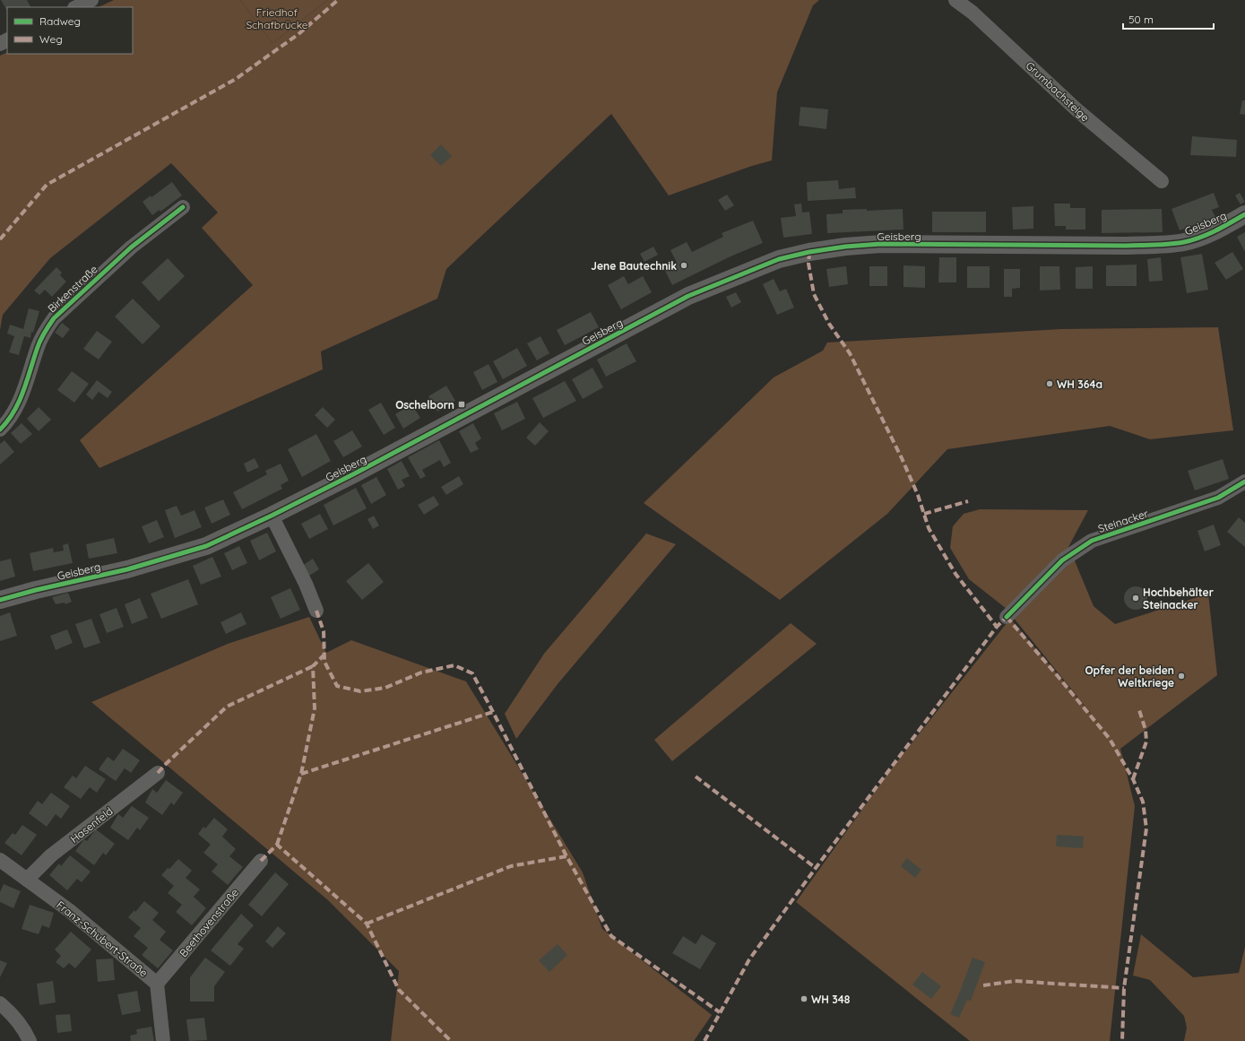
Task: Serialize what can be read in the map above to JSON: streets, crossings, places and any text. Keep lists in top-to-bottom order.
{
  "streets": {
    "street": [
      "Grumbachsteige",
      "Geisberg",
      "Birkenstraße",
      "Steinacker",
      "Hasenfeld",
      "Beethovenstraße",
      "Franz-Schubert-Straße"
    ]
  },
  "crossings": [
    ["Hasenfeld", "Franz-Schubert-Straße"],
    ["Beethovenstraße", "Franz-Schubert-Straße"]
  ],
  "parks": ["Friedhof Schafbrücke"],
  "places": {
    "other": [
      "Jene Bautechnik",
      "WH 364a",
      "Hochbehälter Steinacker",
      "Opfer der beiden Weltkriege",
      "WH 348"
    ],
    "transit": ["Oschelborn"]
  },
  "legend": ["Radweg", "Weg"],
  "scale_bar": "50 m"
}
